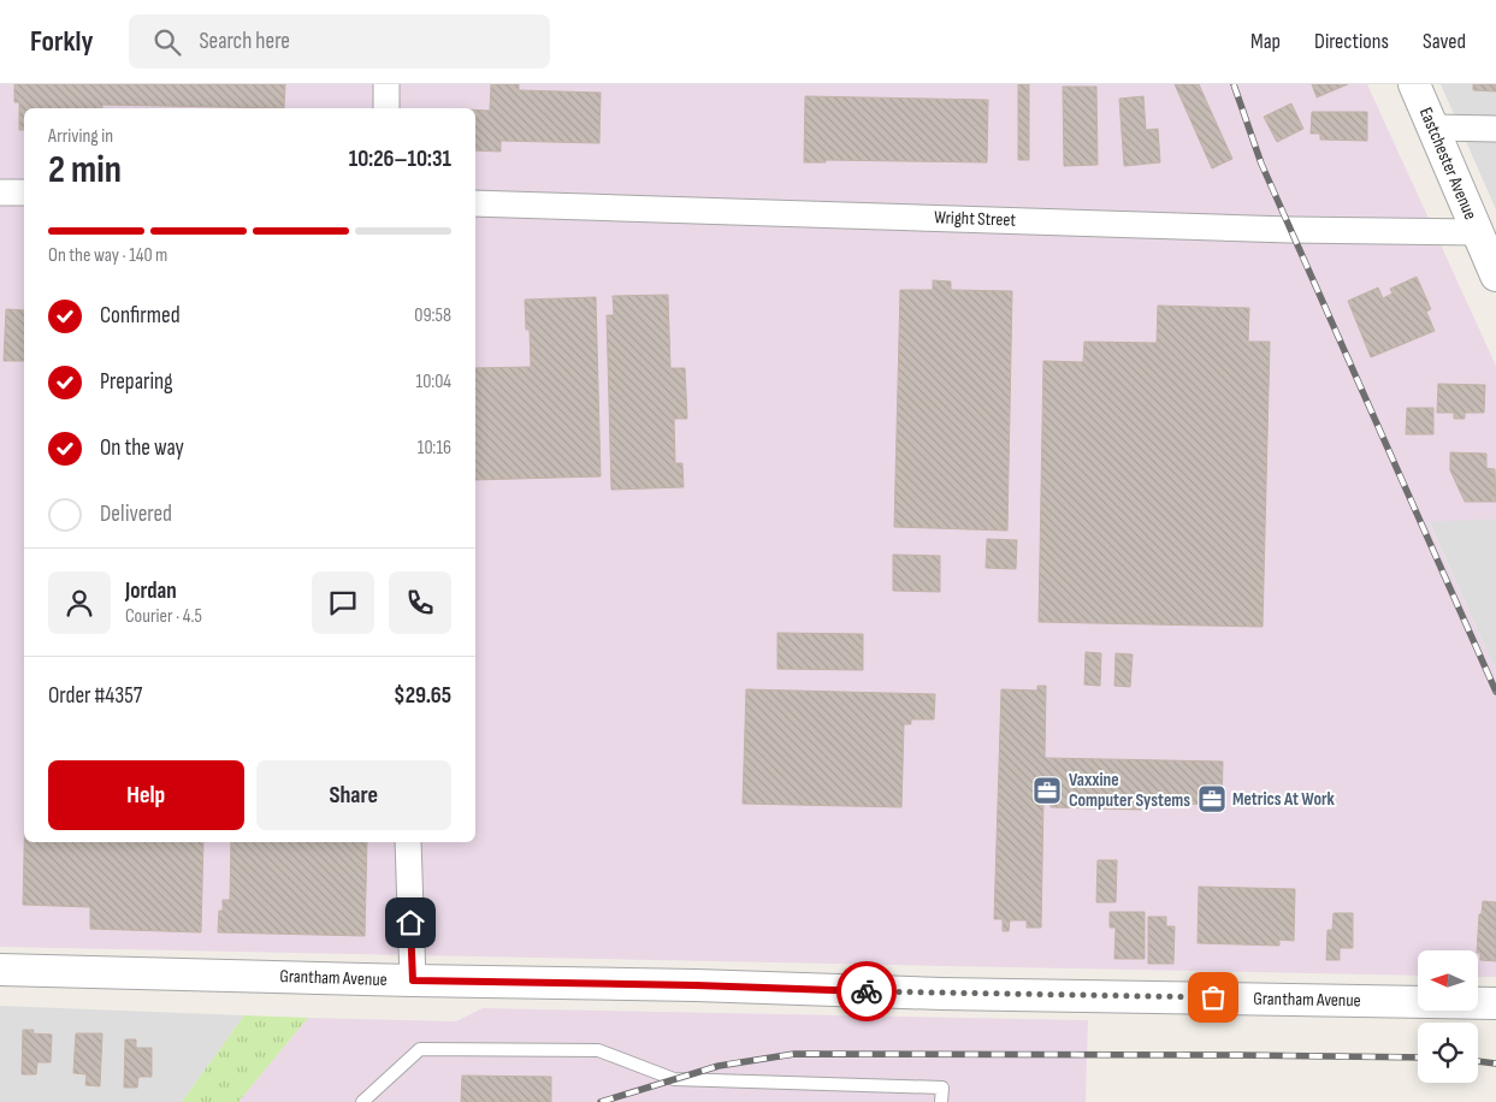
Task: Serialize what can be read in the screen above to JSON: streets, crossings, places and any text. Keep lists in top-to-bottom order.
{
  "streets": {
    "street": ["Eastchester Avenue", "Wright Street", "Grantham Avenue"]
  },
  "crossings": [
    ["Eastchester Avenue", "Wright Street"]
  ],
  "places": {
    "office": ["Vaxxine Computer Systems", "Metrics At Work"]
  },
  "north": "left",
  "page": {
    "header": "Forkly",
    "search": "Search here",
    "nav": ["Map", "Directions", "Saved"],
    "heading": ["2 min", "Arriving in", "10:26–10:31"],
    "panel": [
      "Jordan",
      "Courier · 4.5",
      "Order #4357",
      "$29.65"
    ],
    "bar": "On the way · 140 m",
    "list": [
      ["Confirmed", "09:58"],
      ["Preparing", "10:04"],
      ["On the way", "10:16"],
      "Delivered"
    ],
    "buttons": ["Help", "Share"]
  }
}
